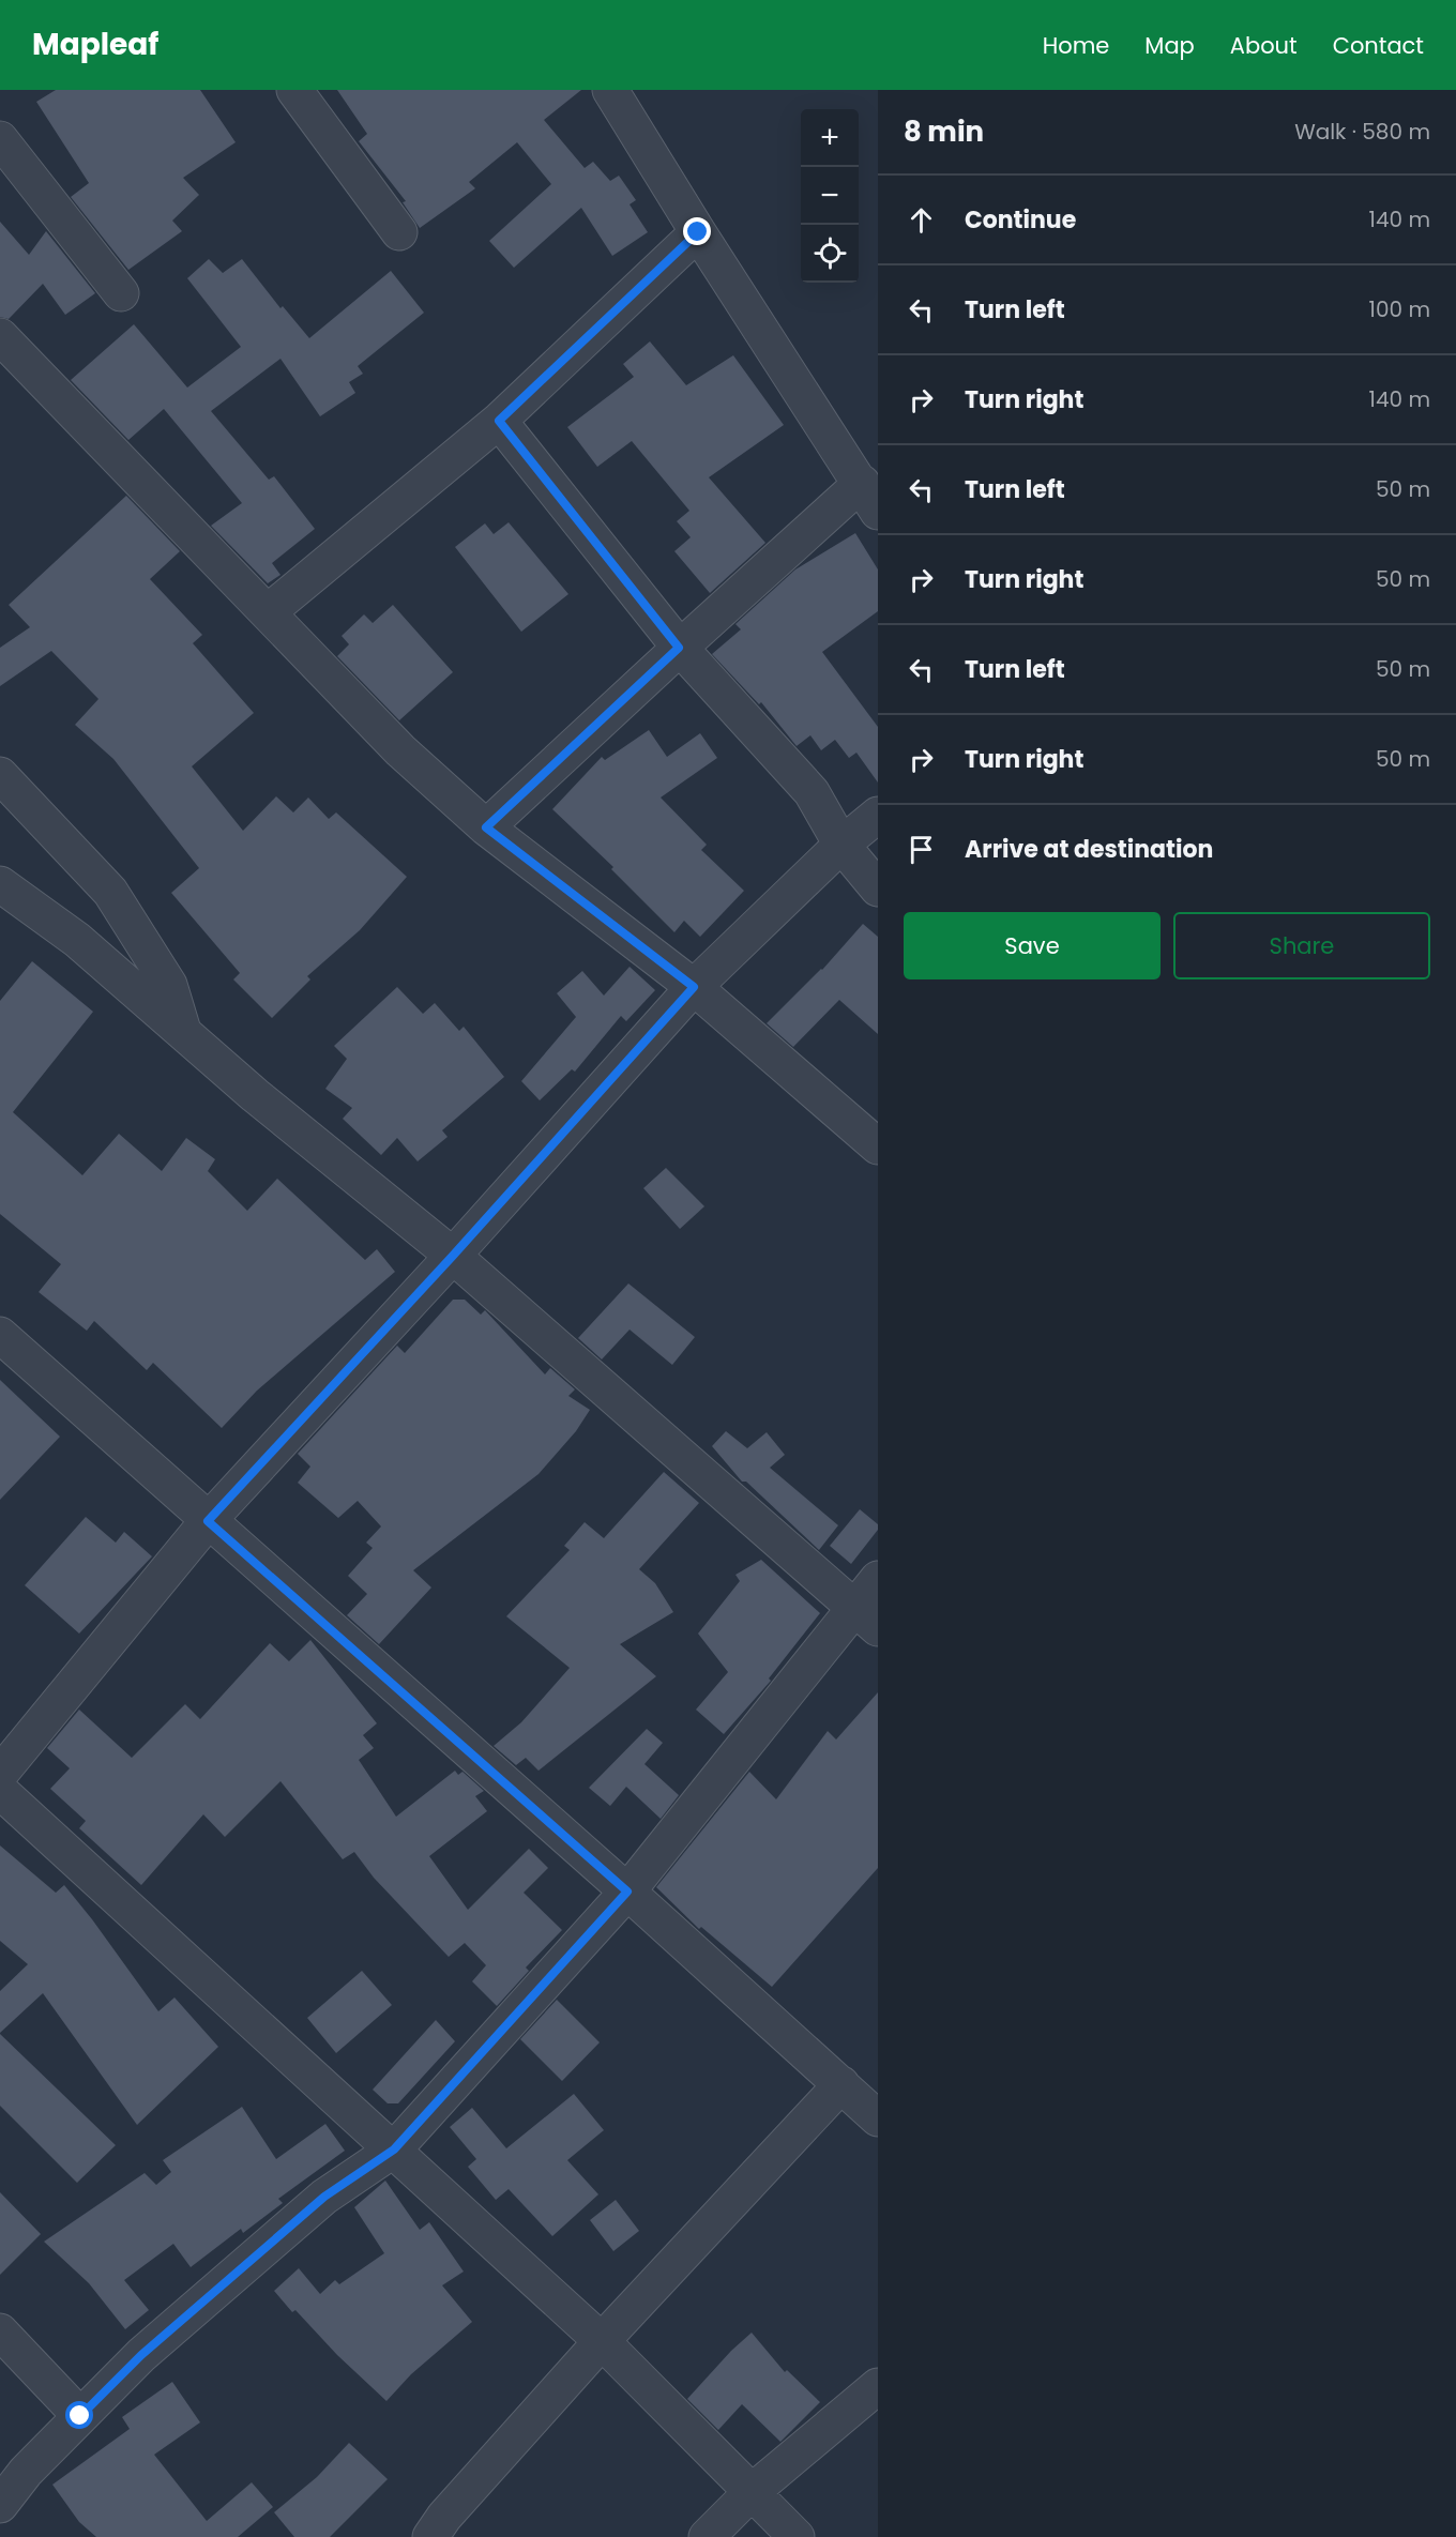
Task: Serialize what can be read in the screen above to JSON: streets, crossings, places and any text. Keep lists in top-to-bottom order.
{
  "page": {
    "header": "Mapleaf",
    "nav": [
      "Home",
      "Map",
      "About",
      "Contact"
    ],
    "heading": ["8 min", "Walk · 580 m"],
    "map_buttons": ["+", "−"],
    "list": [
      ["Continue", "140 m"],
      ["Turn left", "100 m"],
      ["Turn right", "140 m"],
      ["Turn left", "50 m"],
      ["Turn right", "50 m"],
      ["Turn left", "50 m"],
      ["Turn right", "50 m"],
      "Arrive at destination"
    ],
    "buttons": ["Save", "Share"]
  }
}
